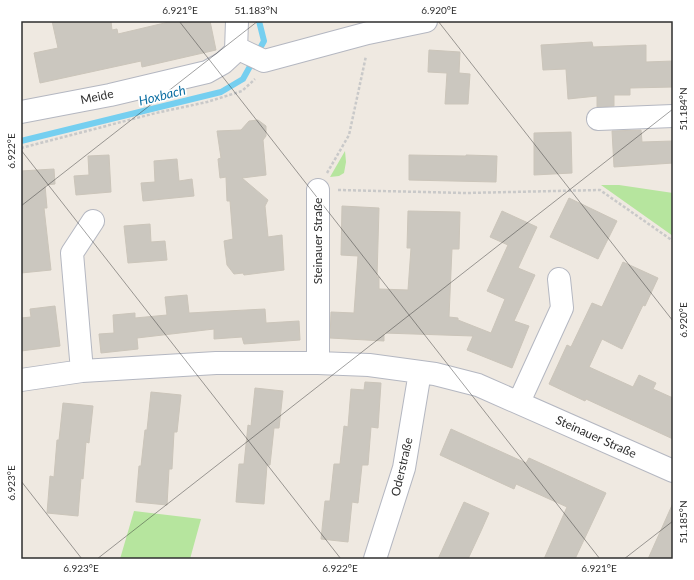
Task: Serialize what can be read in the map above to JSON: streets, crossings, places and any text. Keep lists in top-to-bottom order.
{
  "streets": {
    "street": ["Meide", "Steinauer Straße", "Oderstraße"]
  },
  "crossings": [
    ["Steinauer Straße", "Oderstraße"]
  ],
  "water": ["Hoxbach"],
  "coordinates": [
    "6.921°E",
    "51.183°N",
    "6.920°E",
    "51.184°N",
    "6.922°E",
    "6.923°E",
    "51.185°N"
  ]
}
